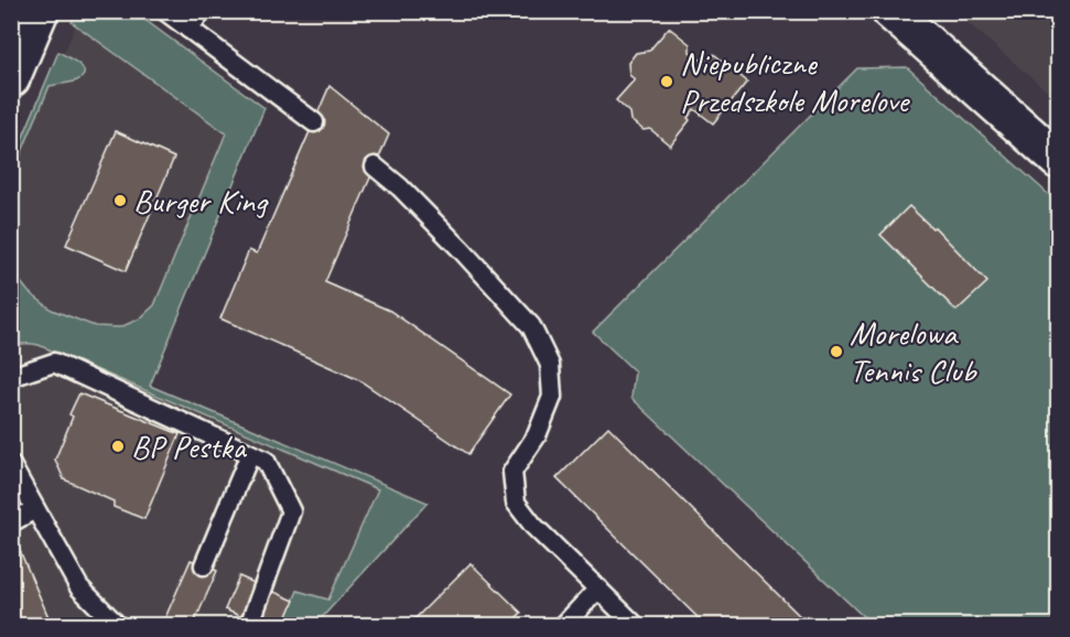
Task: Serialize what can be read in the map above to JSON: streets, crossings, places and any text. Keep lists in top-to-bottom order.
{
  "places": [
    "Niepubliczne Przedszkole Morelove",
    "Burger King",
    "Morelowa Tennis Club",
    "BP Pestka"
  ]
}
